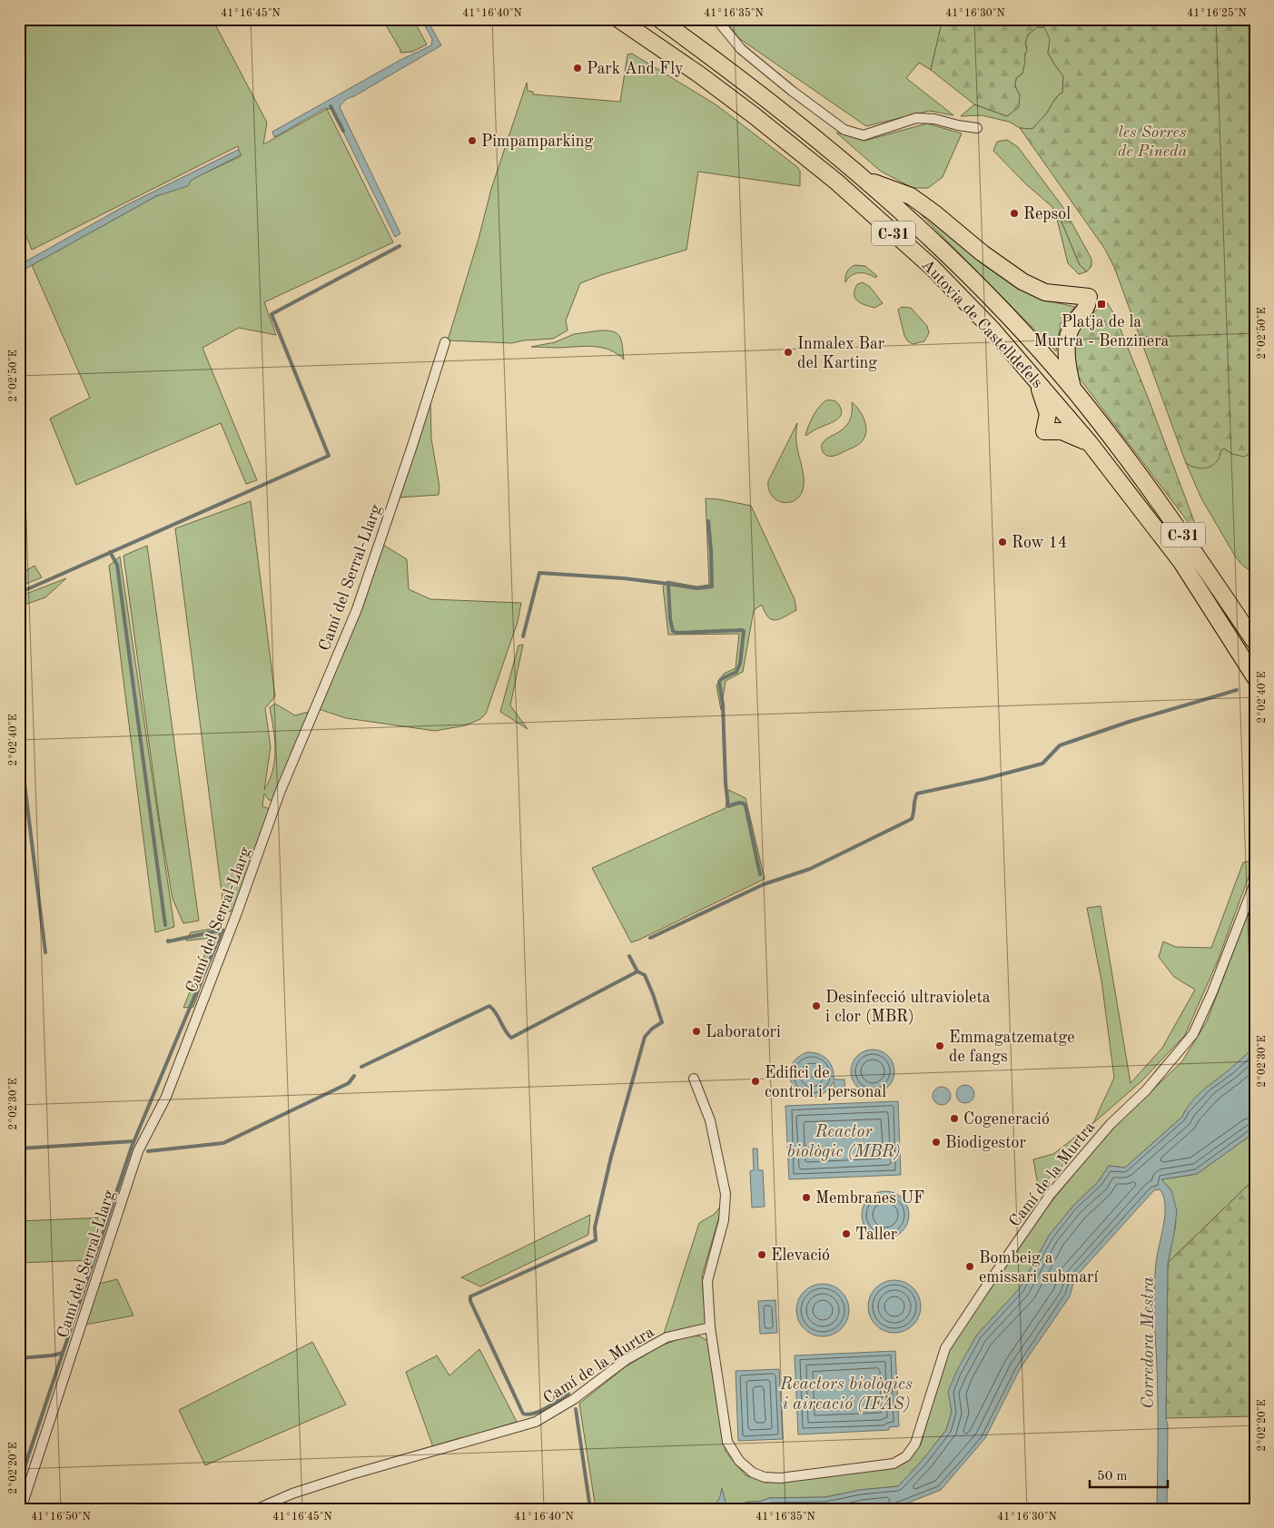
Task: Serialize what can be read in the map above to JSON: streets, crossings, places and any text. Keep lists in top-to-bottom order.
{
  "streets": {
    "highway": ["C-31", "Autovia de Castelldefels"],
    "street": ["Camí del Serral-Llarg", "Camí de la Murtra"]
  },
  "water": ["Reactor biològic (MBR)", "Corredora Mestra", "Reactors biològics i aireació (IFAS)"],
  "parks": ["les Sorres de Pineda"],
  "places": {
    "other": [
      "Park And Fly",
      "Pimpamparking",
      "Repsol",
      "Inmalex Bar del Karting",
      "Row 14",
      "Desinfecció ultravioleta i clor (MBR)",
      "Laboratori",
      "Emmagatzematge de fangs",
      "Edifici de control i personal",
      "Cogeneració",
      "Biodigestor",
      "Membranes UF",
      "Taller",
      "Elevació",
      "Bombeig a emissari submarí"
    ],
    "transit": ["Platja de la Murtra - Benzinera"]
  },
  "scale_bar": "50 m",
  "coordinates": [
    "41°16'45\"N",
    "41°16'40\"N",
    "41°16'35\"N",
    "41°16'30\"N",
    "41°16'25\"N",
    "2°02'50\"E",
    "2°02'40\"E",
    "2°02'30\"E",
    "2°02'20\"E",
    "41°16'50\"N"
  ]
}
